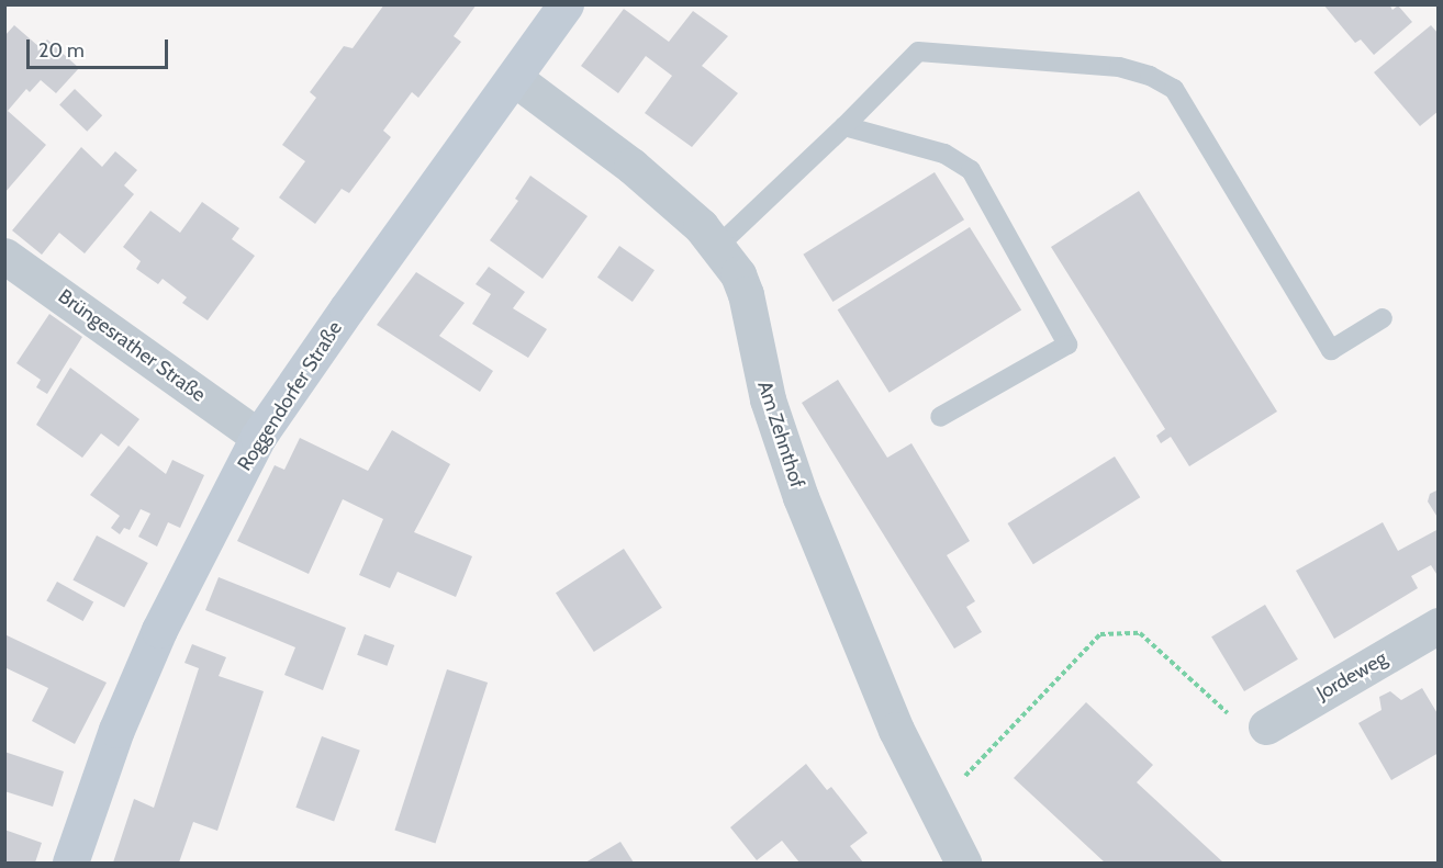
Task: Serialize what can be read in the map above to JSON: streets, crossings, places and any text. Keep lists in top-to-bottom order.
{
  "streets": {
    "main road": ["Roggendorfer Straße"],
    "street": ["Brüngesrather Straße", "Am Zehnthof", "Jordeweg"]
  },
  "crossings": [
    ["Brüngesrather Straße", "Roggendorfer Straße"],
    ["Roggendorfer Straße", "Am Zehnthof"]
  ],
  "scale_bar": "20 m"
}
